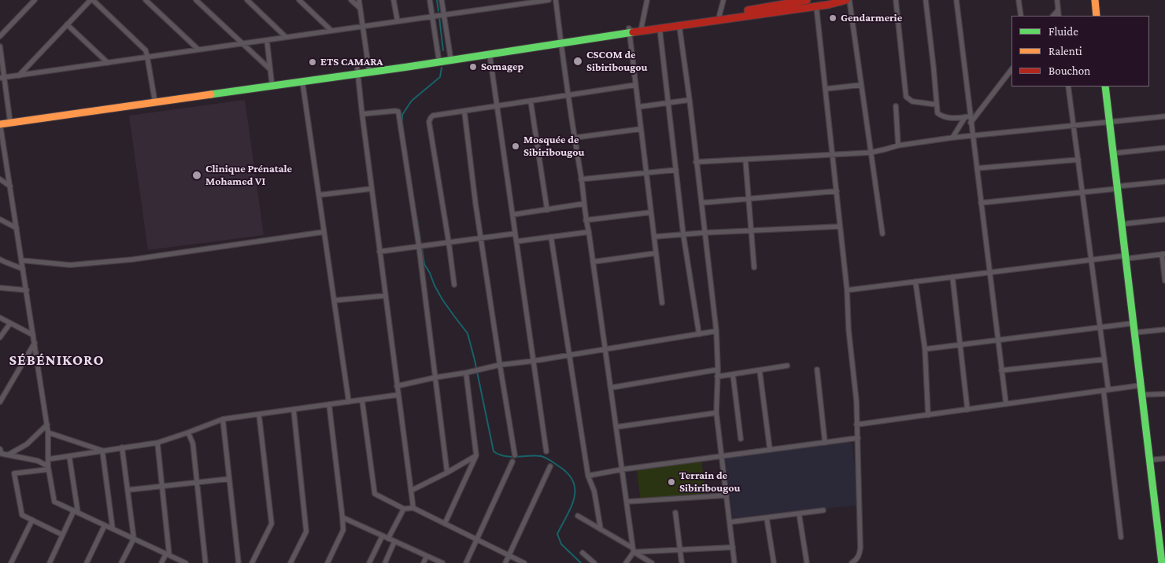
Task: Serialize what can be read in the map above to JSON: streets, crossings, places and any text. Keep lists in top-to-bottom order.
{
  "districts": ["SÉBÉNIKORO"],
  "places": [
    "Gendarmerie",
    "CSCOM de Sibiribougou",
    "ETS CAMARA",
    "Somagep",
    "Mosquée de Sibiribougou",
    "Clinique Prénatale Mohamed VI",
    "Terrain de Sibiribougou"
  ],
  "legend": ["Fluide", "Ralenti", "Bouchon"]
}
